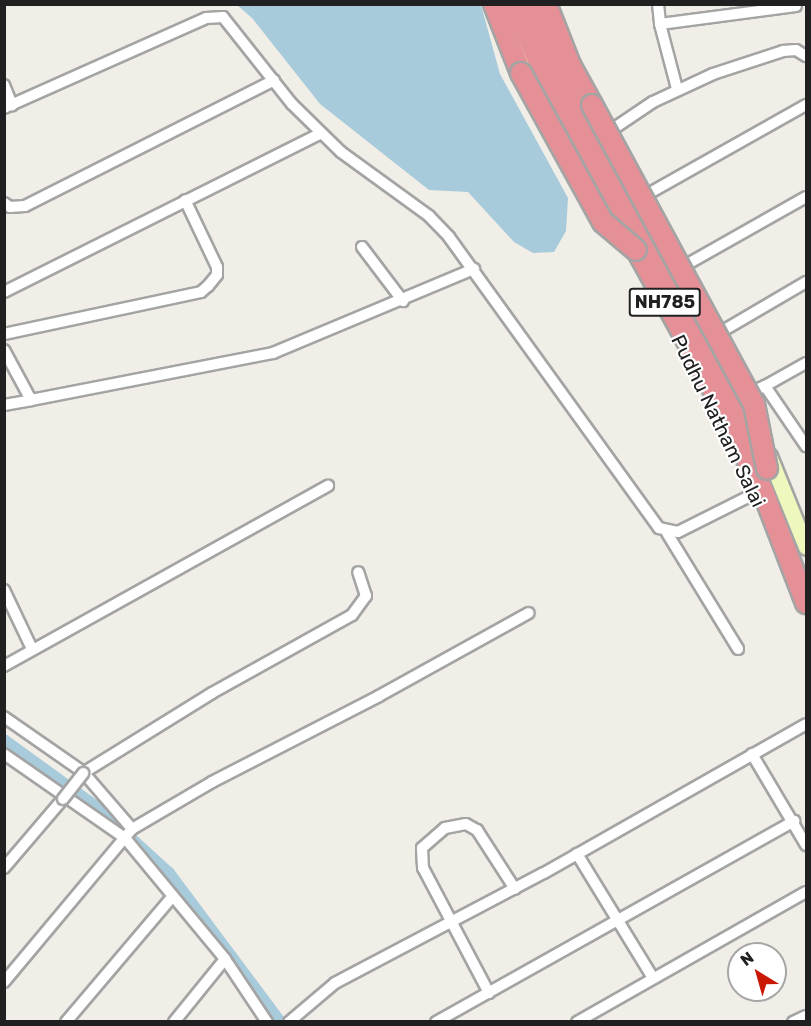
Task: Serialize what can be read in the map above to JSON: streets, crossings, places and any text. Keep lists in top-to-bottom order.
{
  "streets": {
    "highway": ["NH785"],
    "main road": ["Pudhu Natham Salai"]
  },
  "north": "top left"
}
